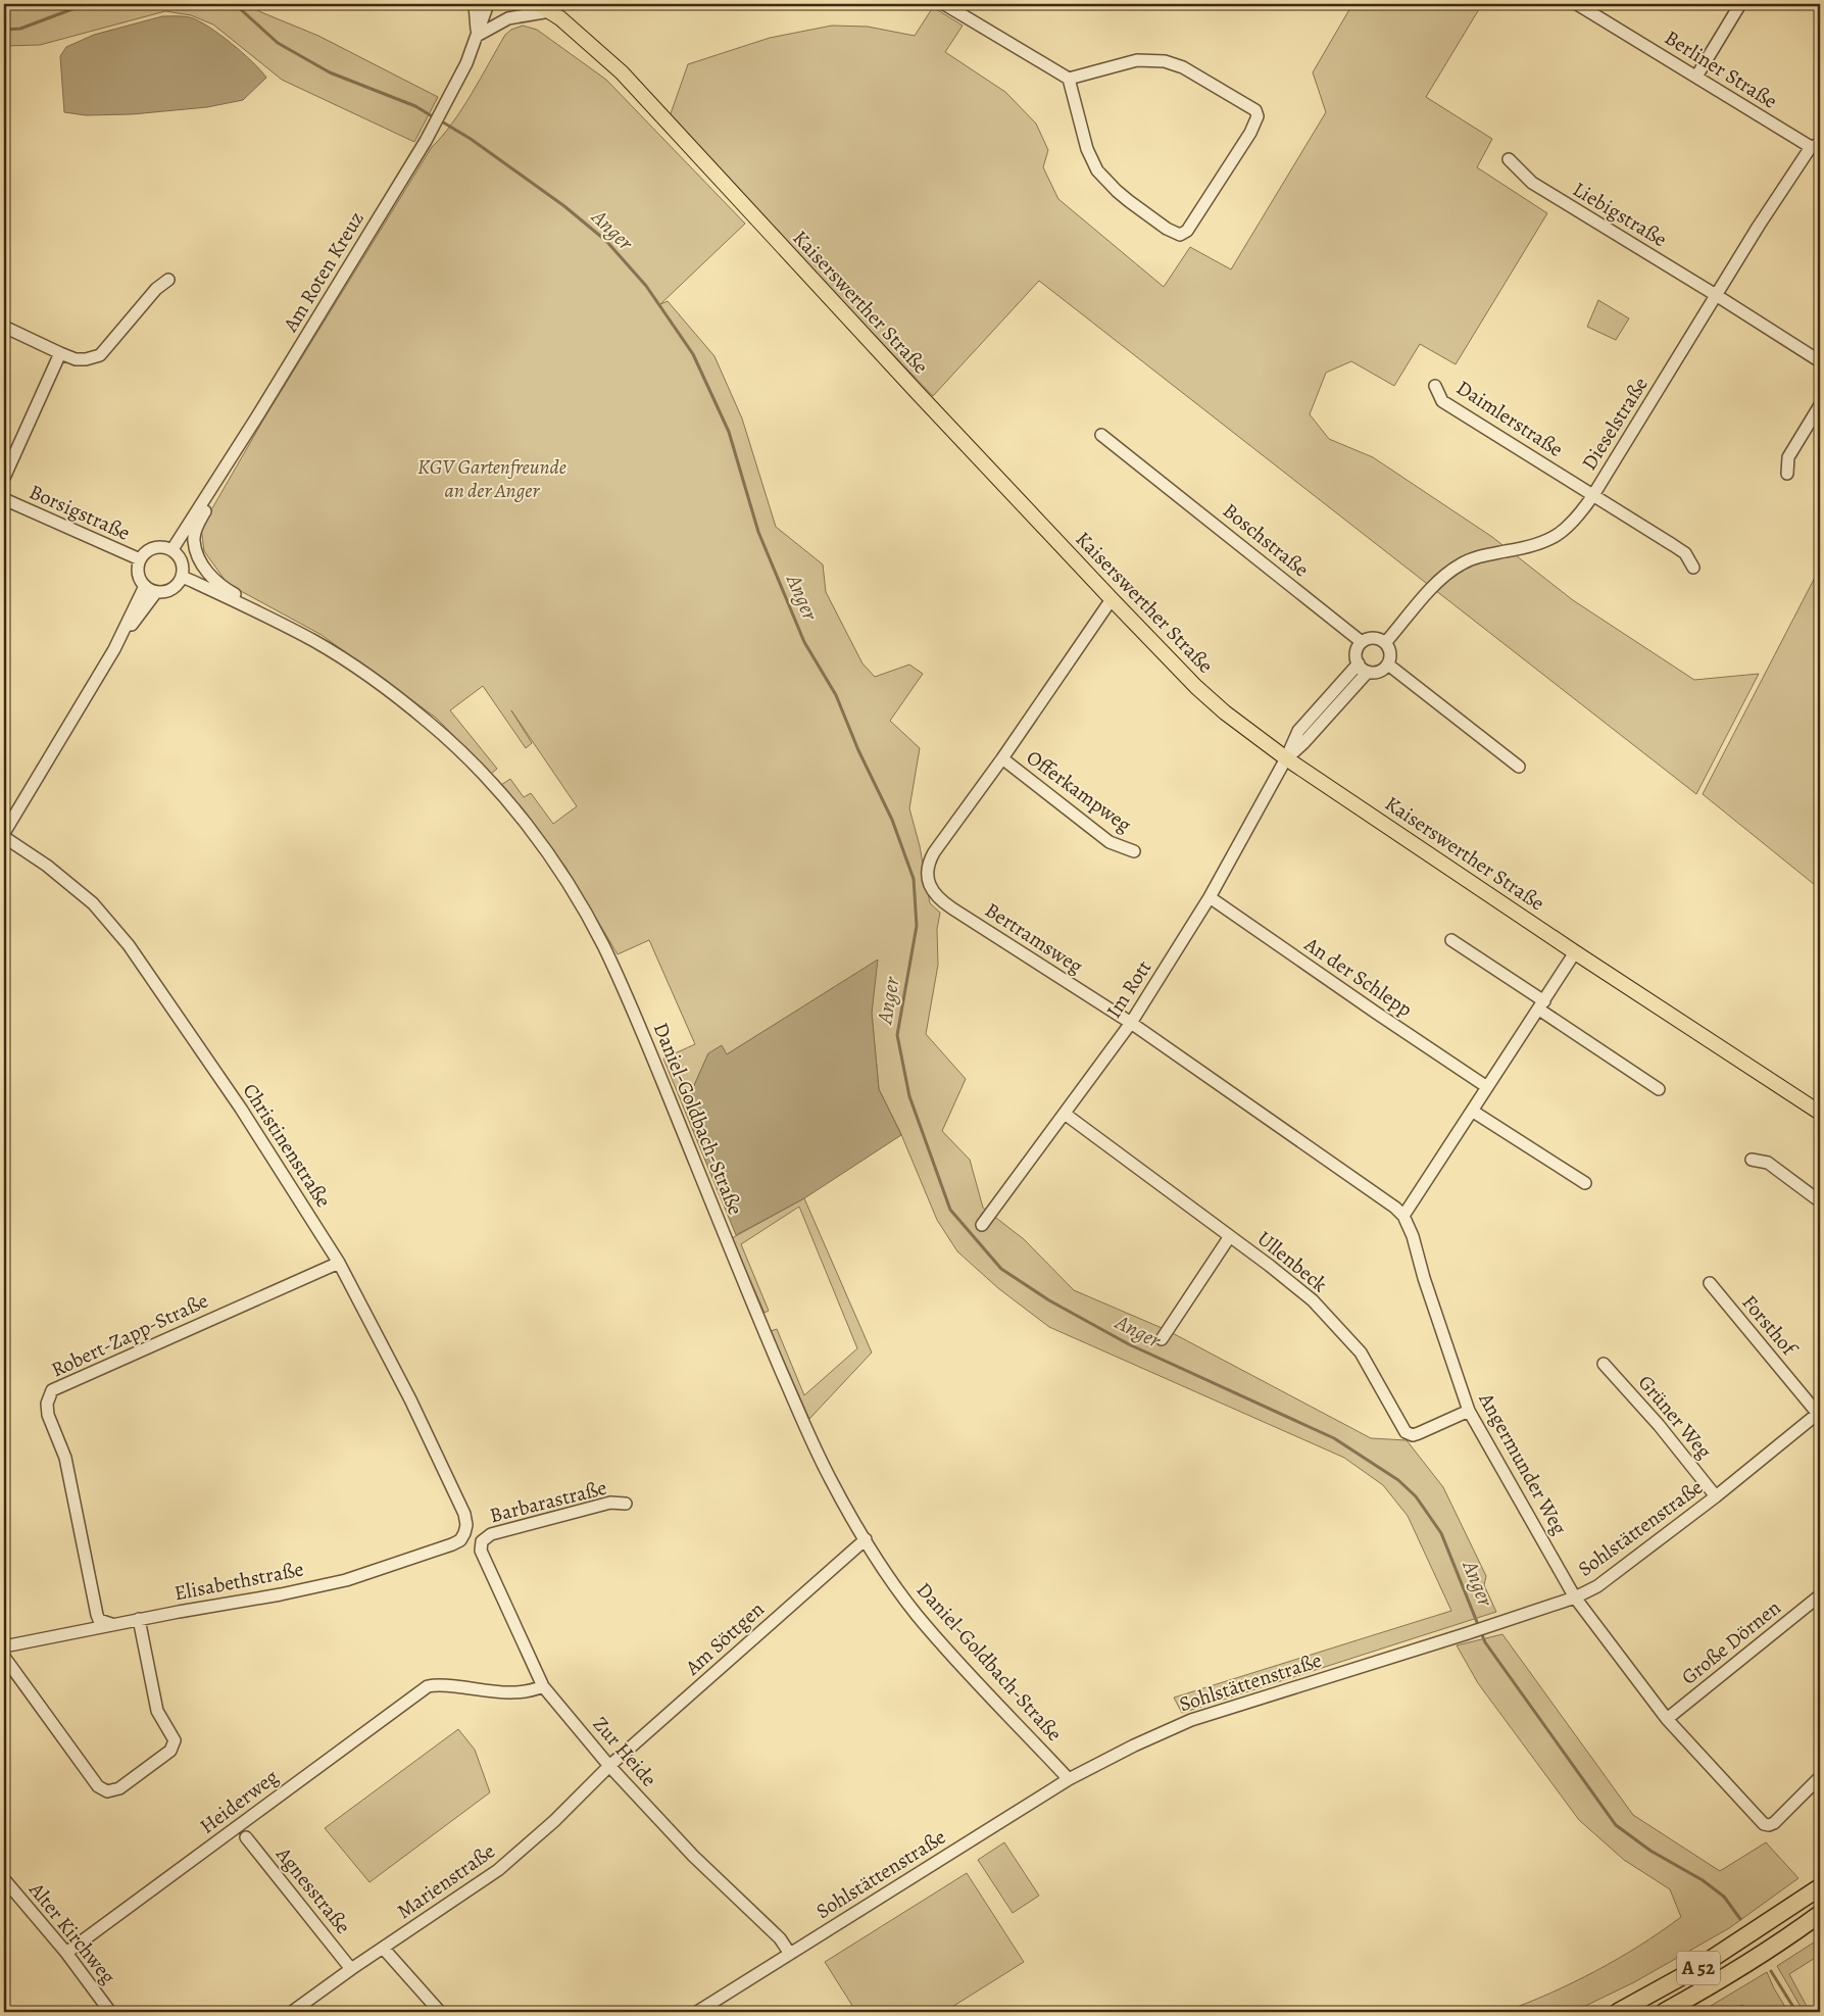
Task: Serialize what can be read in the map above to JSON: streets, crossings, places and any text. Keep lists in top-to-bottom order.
{
  "streets": {
    "highway": ["A 52"],
    "main road": ["Kaiserswerther Straße"],
    "street": [
      "Berliner Straße",
      "Liebigstraße",
      "Am Roten Kreuz",
      "Daimlerstraße",
      "Dieselstraße",
      "Borsigstraße",
      "Boschstraße",
      "Offerkampweg",
      "Bertramsweg",
      "An der Schlepp",
      "Im Rott",
      "Daniel-Goldbach-Straße",
      "Christinenstraße",
      "Ullenbeck",
      "Forsthof",
      "Robert-Zapp-Straße",
      "Grüner Weg",
      "Angermunder Weg",
      "Barbarastraße",
      "Sohlstättenstraße",
      "Elisabethstraße",
      "Am Söttgen",
      "Große Dörnen",
      "Zur Heide",
      "Heiderweg",
      "Marienstraße",
      "Agnesstraße",
      "Alter Kirchweg"
    ]
  },
  "crossings": [
    ["Berliner Straße", "Dieselstraße"],
    ["Liebigstraße", "Dieselstraße"],
    ["Am Roten Kreuz", "Borsigstraße"],
    ["Am Roten Kreuz", "Daniel-Goldbach-Straße"],
    ["Kaiserswerther Straße", "Bertramsweg"],
    ["Kaiserswerther Straße", "Im Rott"],
    ["Daimlerstraße", "Dieselstraße"],
    ["Dieselstraße", "Boschstraße"],
    ["Borsigstraße", "Daniel-Goldbach-Straße"],
    ["Offerkampweg", "Bertramsweg"],
    ["Bertramsweg", "Im Rott"],
    ["Bertramsweg", "Angermunder Weg"],
    ["An der Schlepp", "Im Rott"],
    ["Im Rott", "Ullenbeck"],
    ["Daniel-Goldbach-Straße", "Sohlstättenstraße"],
    ["Daniel-Goldbach-Straße", "Am Söttgen"],
    ["Christinenstraße", "Robert-Zapp-Straße"],
    ["Christinenstraße", "Elisabethstraße"],
    ["Ullenbeck", "Angermunder Weg"],
    ["Forsthof", "Sohlstättenstraße"],
    ["Robert-Zapp-Straße", "Elisabethstraße"],
    ["Grüner Weg", "Sohlstättenstraße"],
    ["Angermunder Weg", "Sohlstättenstraße"],
    ["Angermunder Weg", "Große Dörnen"],
    ["Barbarastraße", "Zur Heide"],
    ["Sohlstättenstraße", "Zur Heide"],
    ["Am Söttgen", "Zur Heide"],
    ["Am Söttgen", "Marienstraße"],
    ["Zur Heide", "Heiderweg"],
    ["Zur Heide", "Marienstraße"],
    ["Heiderweg", "Alter Kirchweg"],
    ["Marienstraße", "Agnesstraße"]
  ],
  "water": ["Anger"],
  "parks": ["KGV Gartenfreunde an der Anger"]
}
